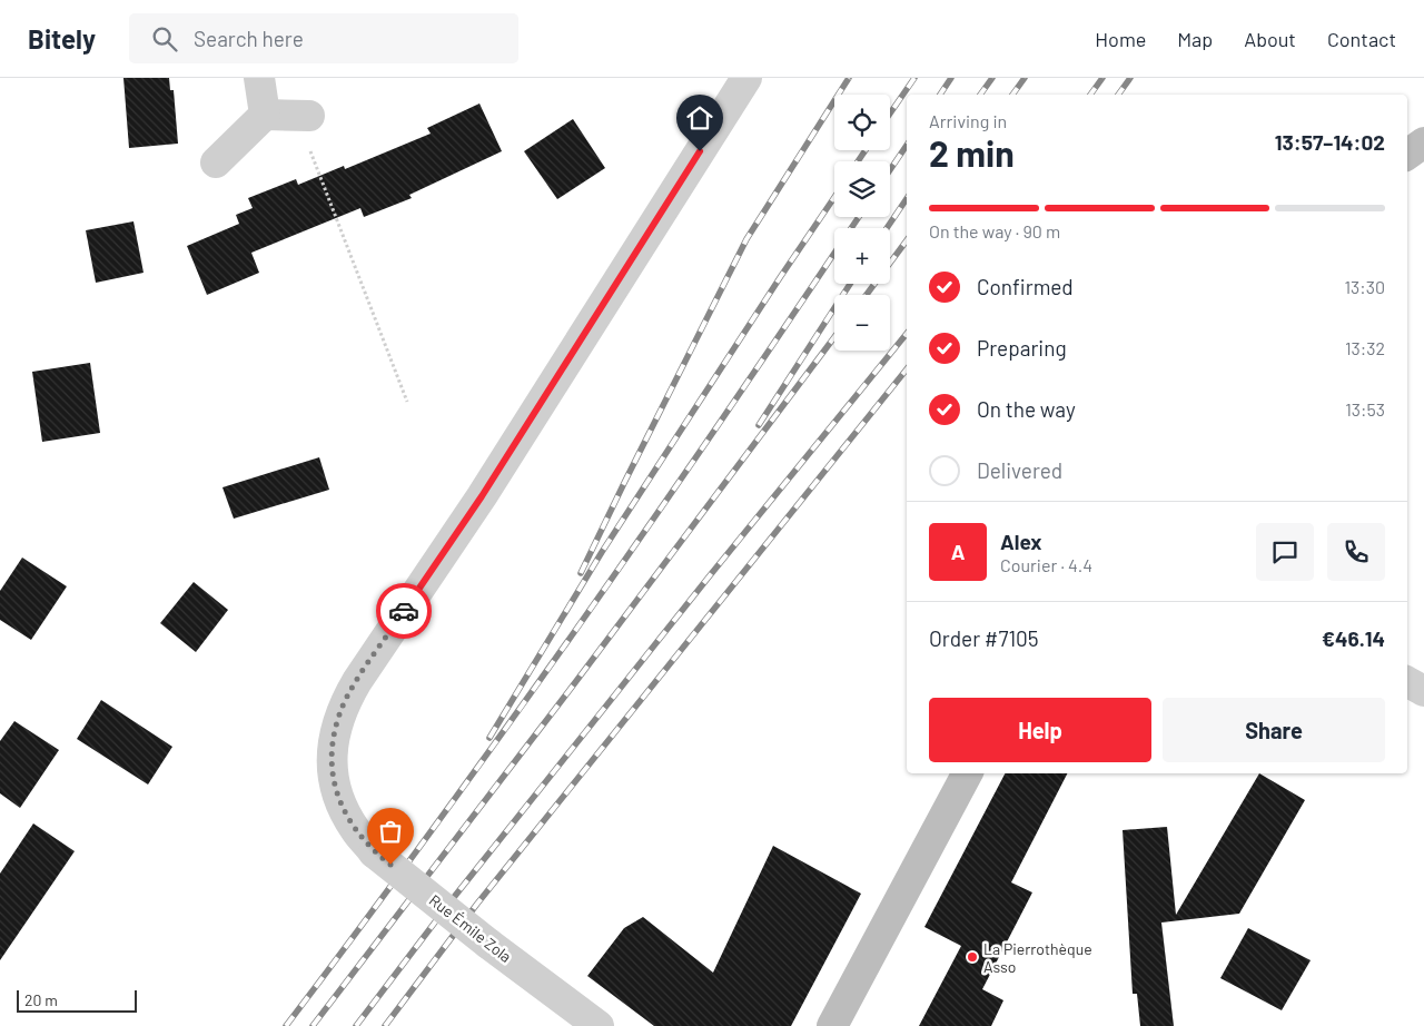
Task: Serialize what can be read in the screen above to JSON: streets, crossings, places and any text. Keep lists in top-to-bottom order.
{
  "streets": {
    "street": ["Rue Émile Zola"]
  },
  "places": ["La Pierrothèque Asso"],
  "scale_bar": "20 m",
  "page": {
    "header": "Bitely",
    "search": "Search here",
    "nav": [
      "Home",
      "Map",
      "About",
      "Contact"
    ],
    "map_buttons": ["+", "−"],
    "heading": ["2 min", "Arriving in", "13:57–14:02"],
    "panel": [
      "Alex",
      "Courier · 4.4",
      "Order #7105",
      "€46.14"
    ],
    "bar": "On the way · 90 m",
    "list": [
      ["Confirmed", "13:30"],
      ["Preparing", "13:32"],
      ["On the way", "13:53"],
      "Delivered"
    ],
    "round": "A",
    "buttons": ["Help", "Share"],
    "scale": "20 m"
  }
}
